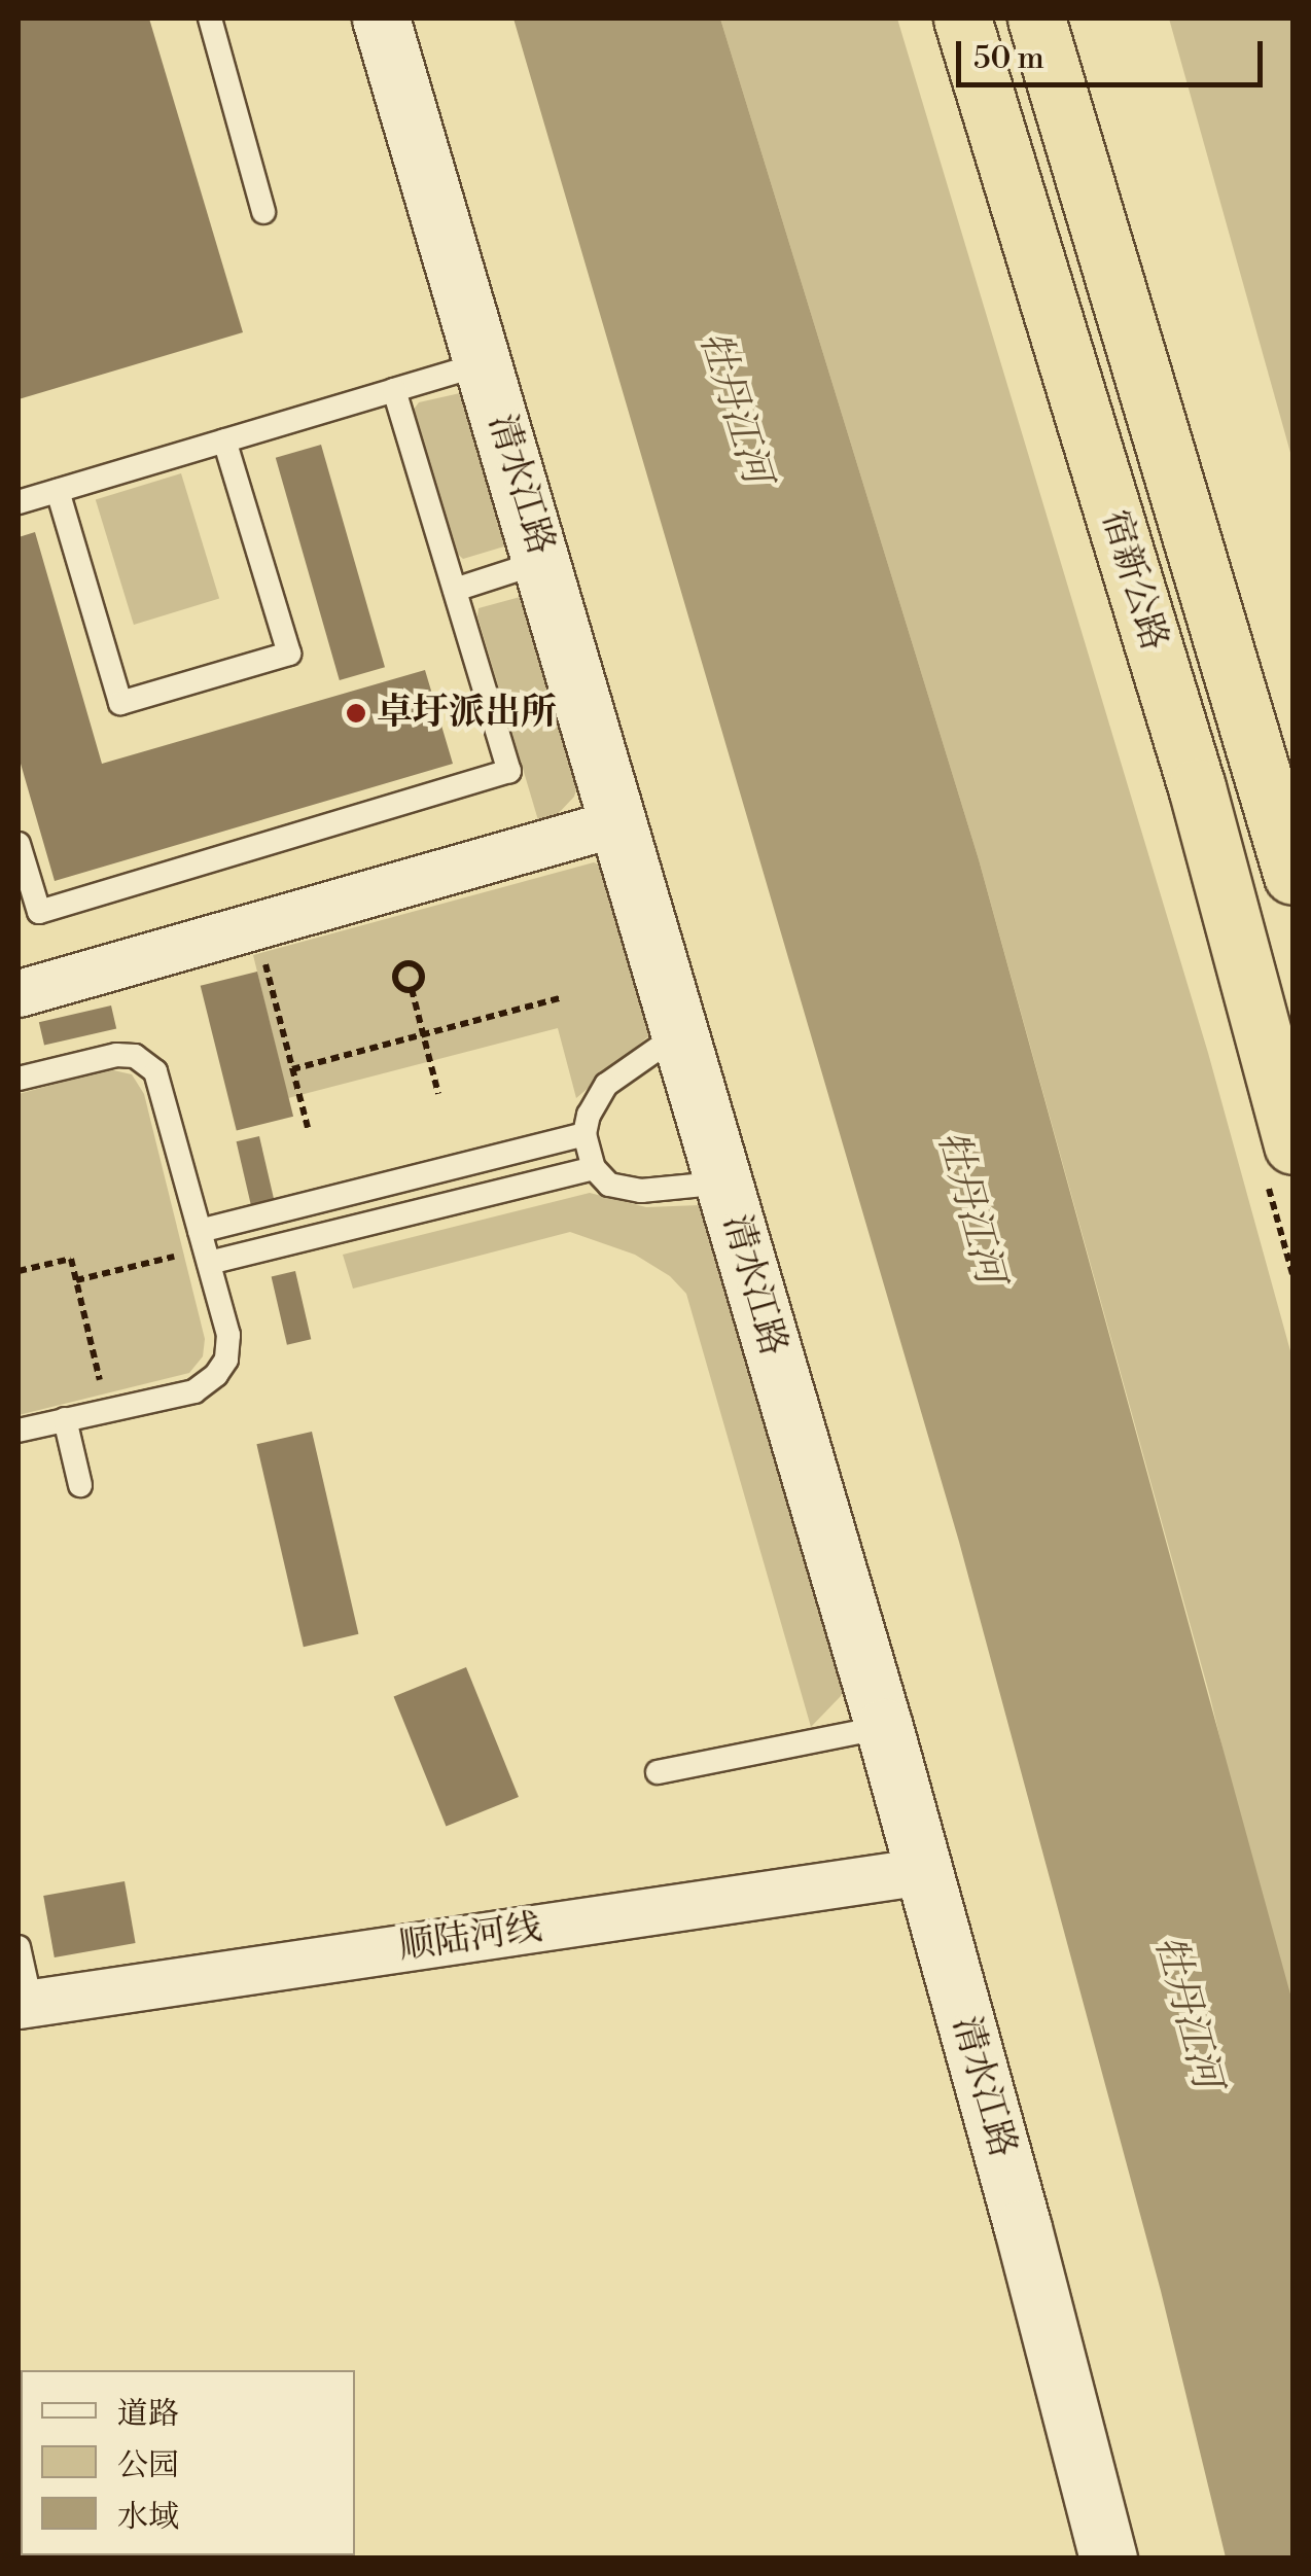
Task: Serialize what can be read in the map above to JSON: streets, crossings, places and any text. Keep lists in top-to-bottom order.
{
  "streets": {
    "highway": ["宿新公路"],
    "street": ["清水江路", "顺陆河线"]
  },
  "crossings": [
    ["清水江路", "顺陆河线"]
  ],
  "water": ["牡丹江河"],
  "places": ["卓圩派出所"],
  "legend": ["道路", "公园", "水域"],
  "scale_bar": "50 m"
}
